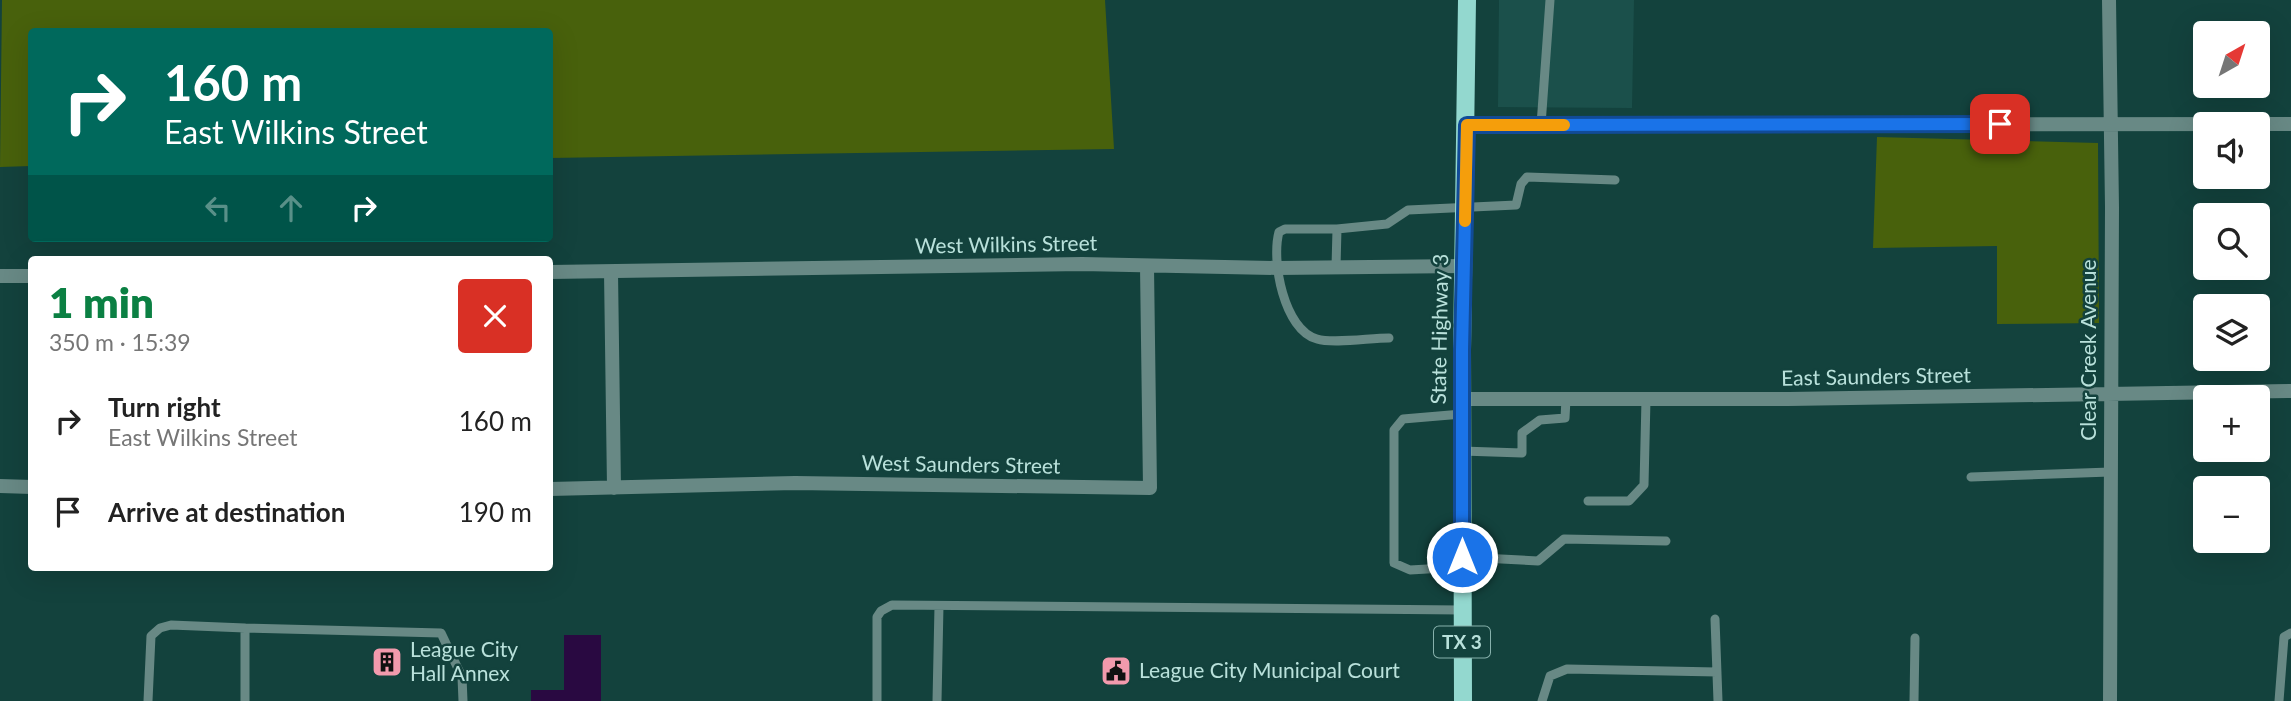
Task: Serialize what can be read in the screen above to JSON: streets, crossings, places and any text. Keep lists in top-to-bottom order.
{
  "streets": {
    "main road": ["State Highway 3", "TX 3"],
    "street": [
      "West Wilkins Street",
      "Clear Creek Avenue",
      "East Saunders Street",
      "West Saunders Street"
    ]
  },
  "crossings": [
    ["West Wilkins Street", "State Highway 3"],
    ["West Wilkins Street", "West Saunders Street"],
    ["State Highway 3", "East Saunders Street"],
    ["Clear Creek Avenue", "East Saunders Street"]
  ],
  "places": {
    "building": ["League City Hall Annex"],
    "public building": ["League City Municipal Court"]
  },
  "north": "top right",
  "page": {
    "map_buttons": ["+", "−"],
    "turn": ["160 m", "East Wilkins Street"],
    "heading": ["1 min", "350 m · 15:39"],
    "list": [
      {
        "name": "Turn right",
        "note": "East Wilkins Street",
        "value": "160 m"
      },
      {
        "name": "Arrive at destination",
        "value": "190 m"
      }
    ]
  }
}
